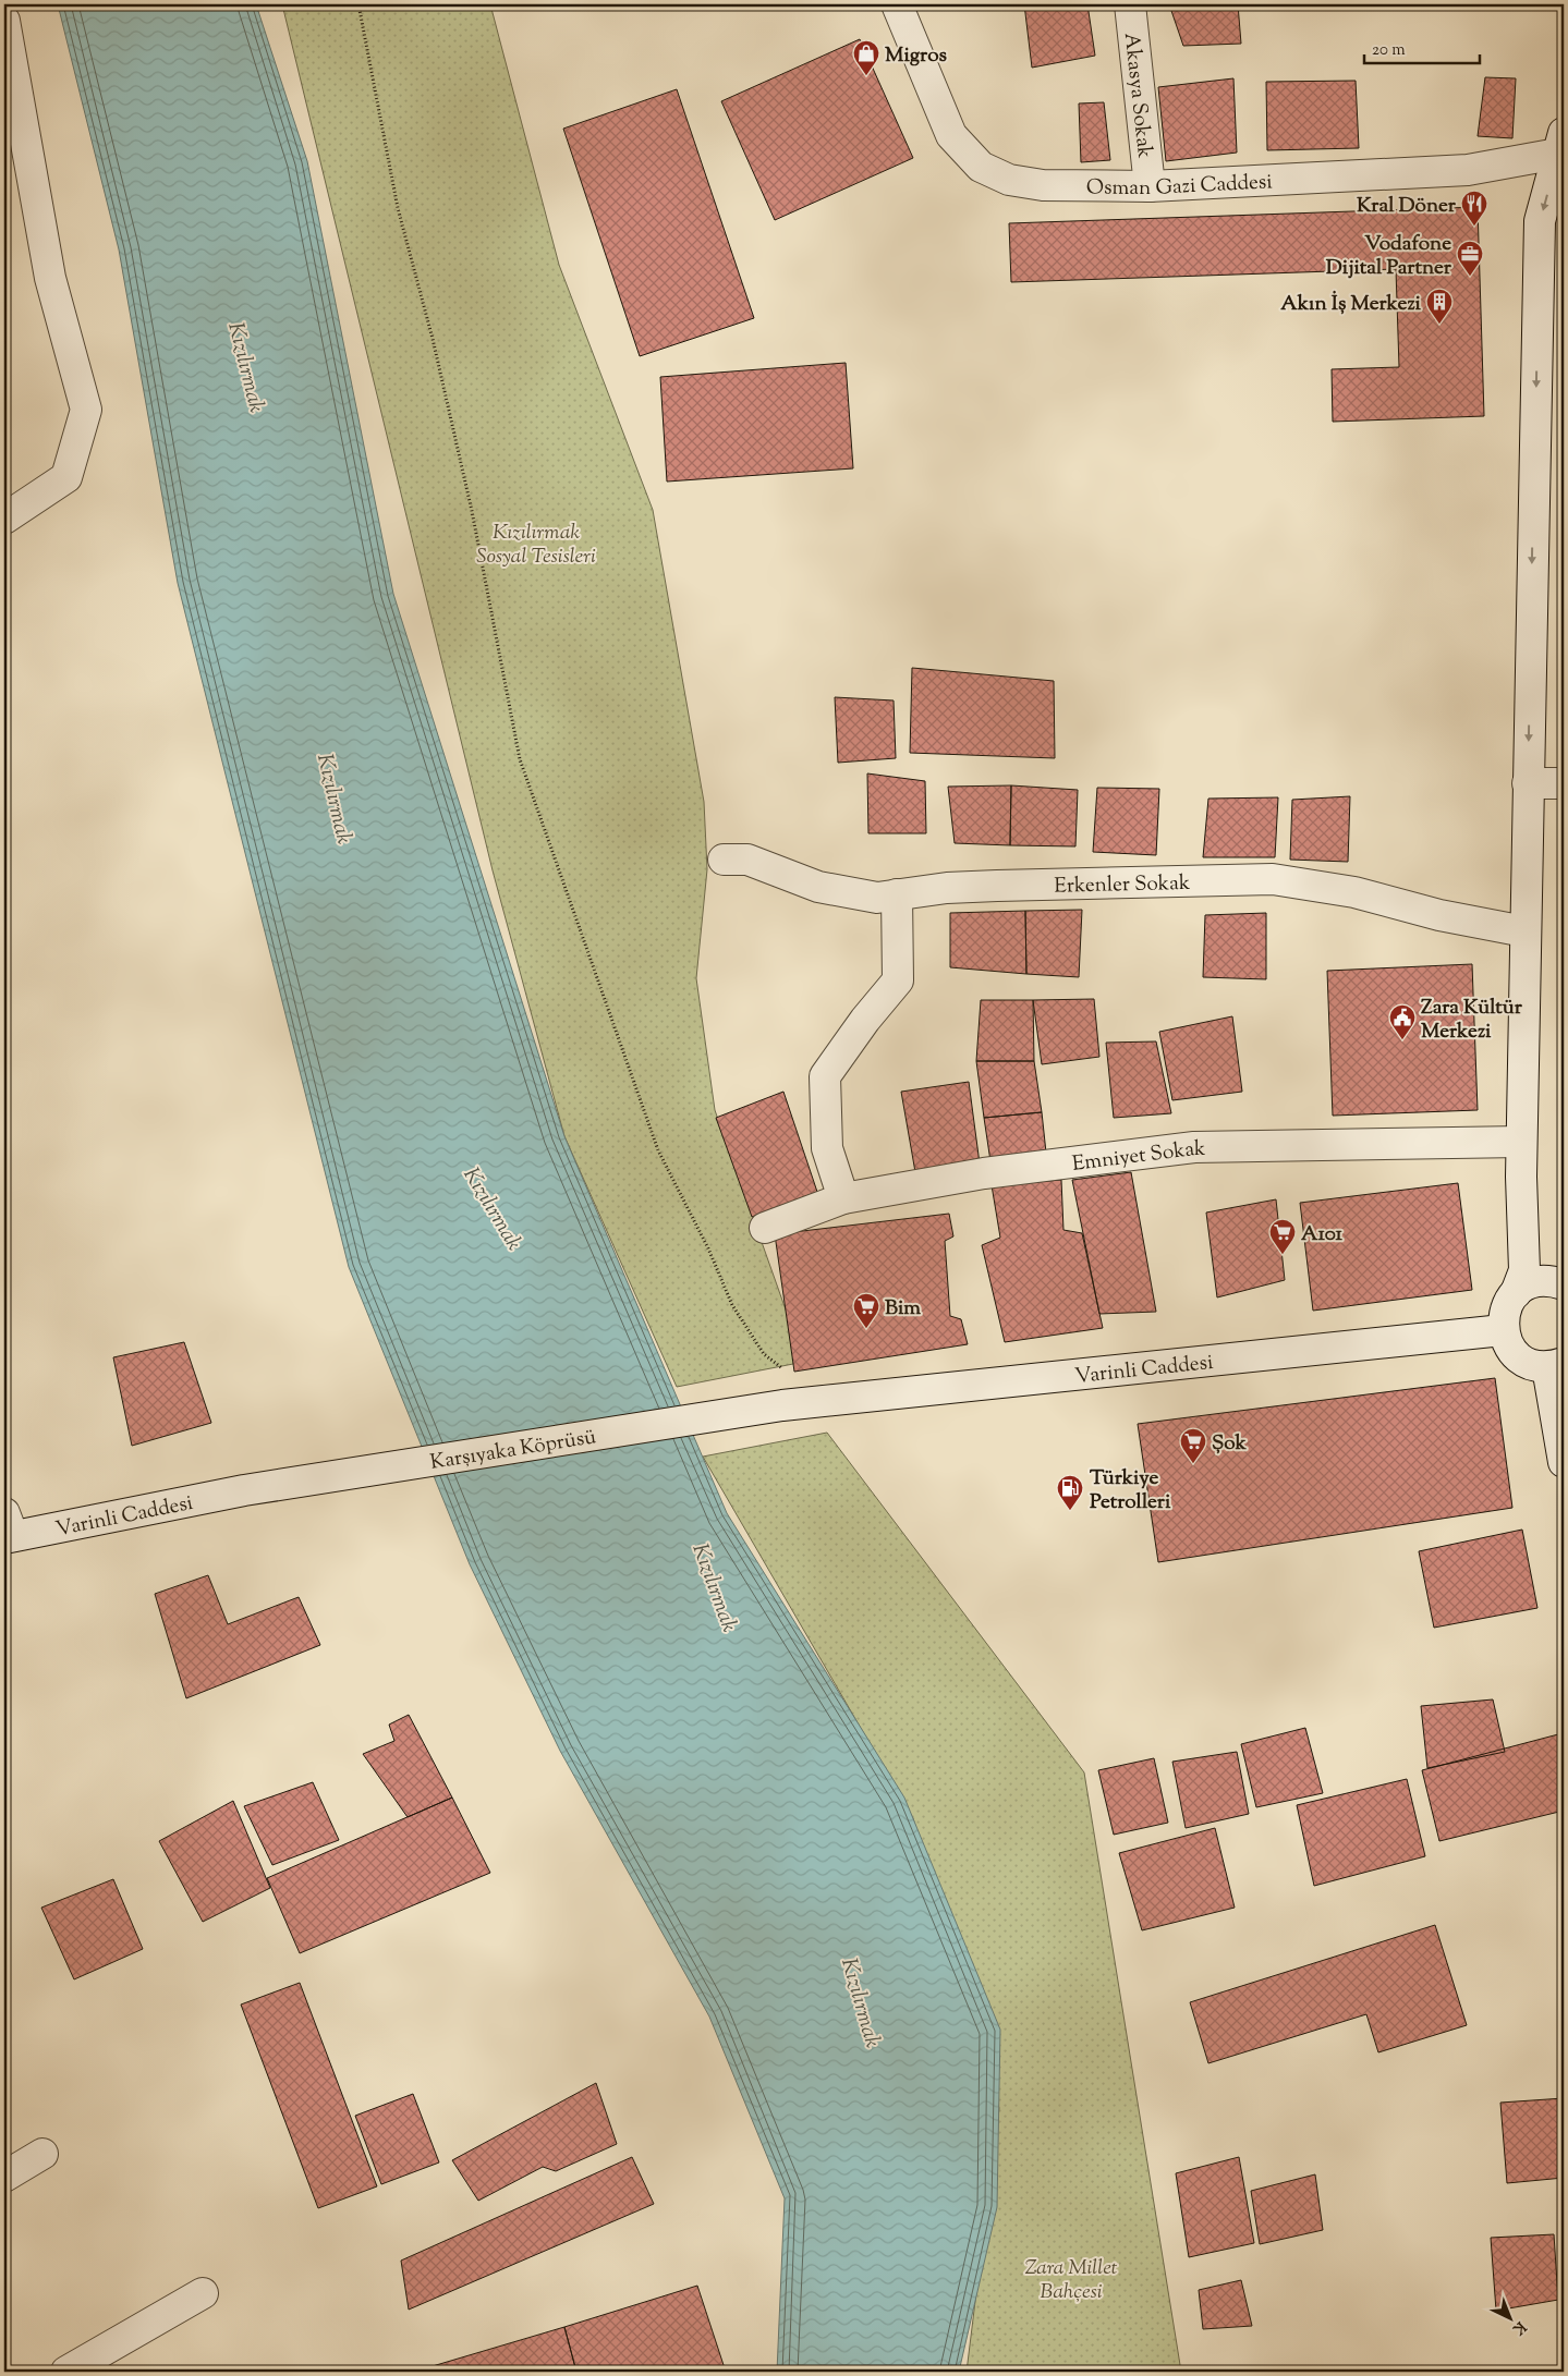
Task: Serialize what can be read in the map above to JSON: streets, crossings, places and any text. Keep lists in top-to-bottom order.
{
  "streets": {
    "street": [
      "Akasya Sokak",
      "Osman Gazi Caddesi",
      "Erkenler Sokak",
      "Emniyet Sokak",
      "Varinli Caddesi",
      "Karşıyaka Köprüsü"
    ]
  },
  "crossings": [
    ["Akasya Sokak", "Osman Gazi Caddesi"],
    ["Varinli Caddesi", "Karşıyaka Köprüsü"]
  ],
  "water": ["Kızılırmak"],
  "parks": ["Kızılırmak Sosyal Tesisleri", "Zara Millet Bahçesi"],
  "places": {
    "shop": ["Migros"],
    "restaurant": ["Kral Döner"],
    "office": ["Vodafone Dijital Partner"],
    "building": ["Akın İş Merkezi"],
    "public building": ["Zara Kültür Merkezi"],
    "supermarket": ["A101", "Bim", "Şok"],
    "fuel station": ["Türkiye Petrolleri"]
  },
  "scale_bar": "20 m",
  "north": "bottom right"
}
